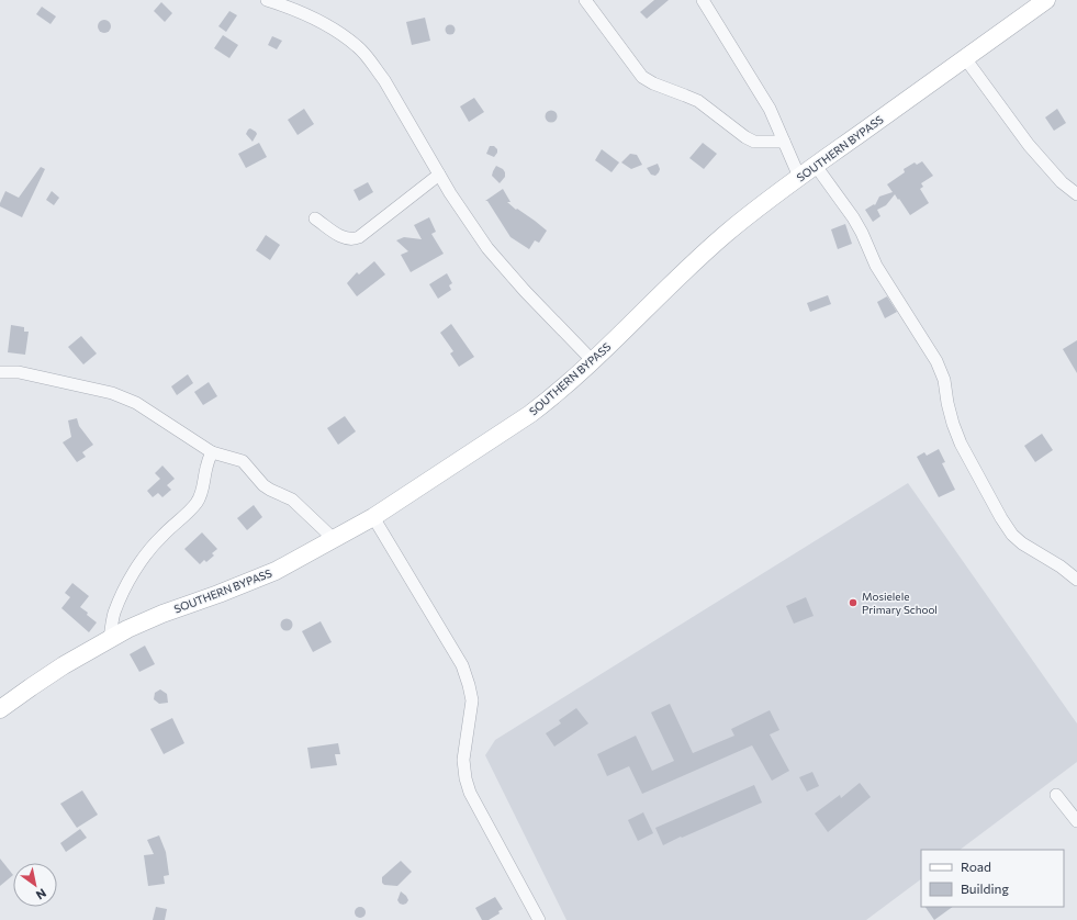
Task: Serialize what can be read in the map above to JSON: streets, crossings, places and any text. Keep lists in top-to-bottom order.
{
  "streets": {
    "street": ["SOUTHERN BYPASS"]
  },
  "places": ["Mosielele Primary School"],
  "legend": ["Road", "Building"],
  "north": "bottom right"
}
